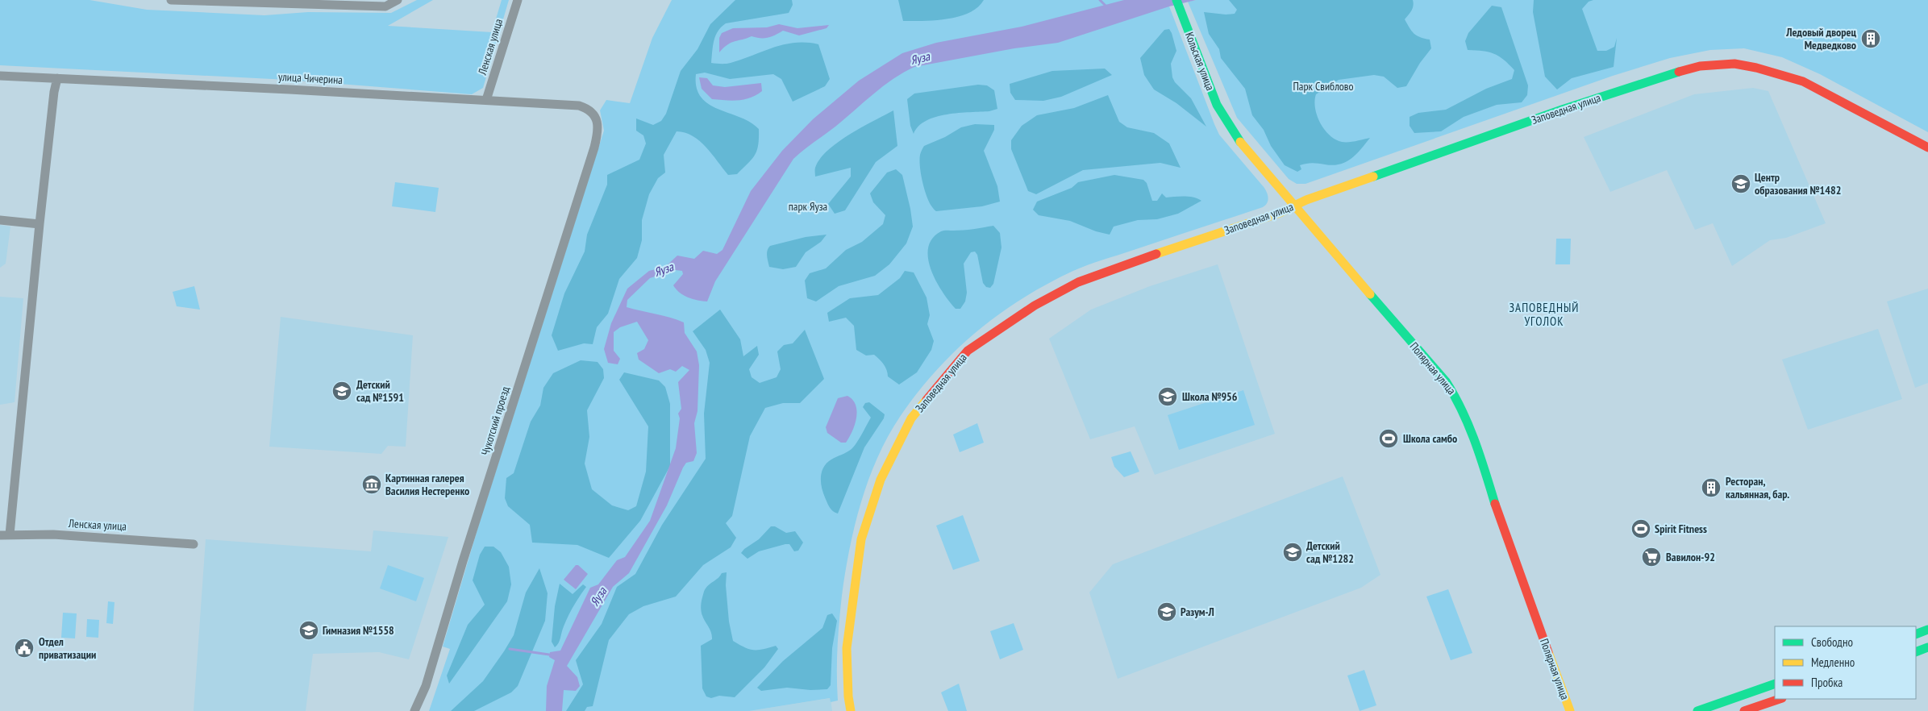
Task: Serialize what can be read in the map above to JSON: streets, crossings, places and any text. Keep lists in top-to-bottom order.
{
  "streets": {
    "street": [
      "Ленская улица",
      "Кольская улица",
      "улица Чичерина",
      "Заповедная улица",
      "Полярная улица",
      "Чукотский проезд"
    ]
  },
  "crossings": [
    ["Ленская улица", "улица Чичерина"],
    ["Кольская улица", "Полярная улица"],
    ["улица Чичерина", "Чукотский проезд"],
    ["Заповедная улица", "Полярная улица"]
  ],
  "districts": ["ЗАПОВЕДНЫЙ УГОЛОК"],
  "water": ["Яуза"],
  "parks": ["Парк Свиблово", "парк Яуза"],
  "places": {
    "building": ["Ледовый дворец Медведково", "Ресторан, кальянная, бар."],
    "school or university": [
      "Центр образования №1482",
      "Детский сад №1591",
      "Школа №956",
      "Детский сад №1282",
      "Разум-Л",
      "Гимназия №1558"
    ],
    "sports": ["Школа самбо", "Spirit Fitness"],
    "museum": ["Картинная галерея Василия Нестеренко"],
    "supermarket": ["Вавилон-92"],
    "public building": ["Отдел приватизации"]
  },
  "legend": ["Свободно", "Медленно", "Пробка"]
}
